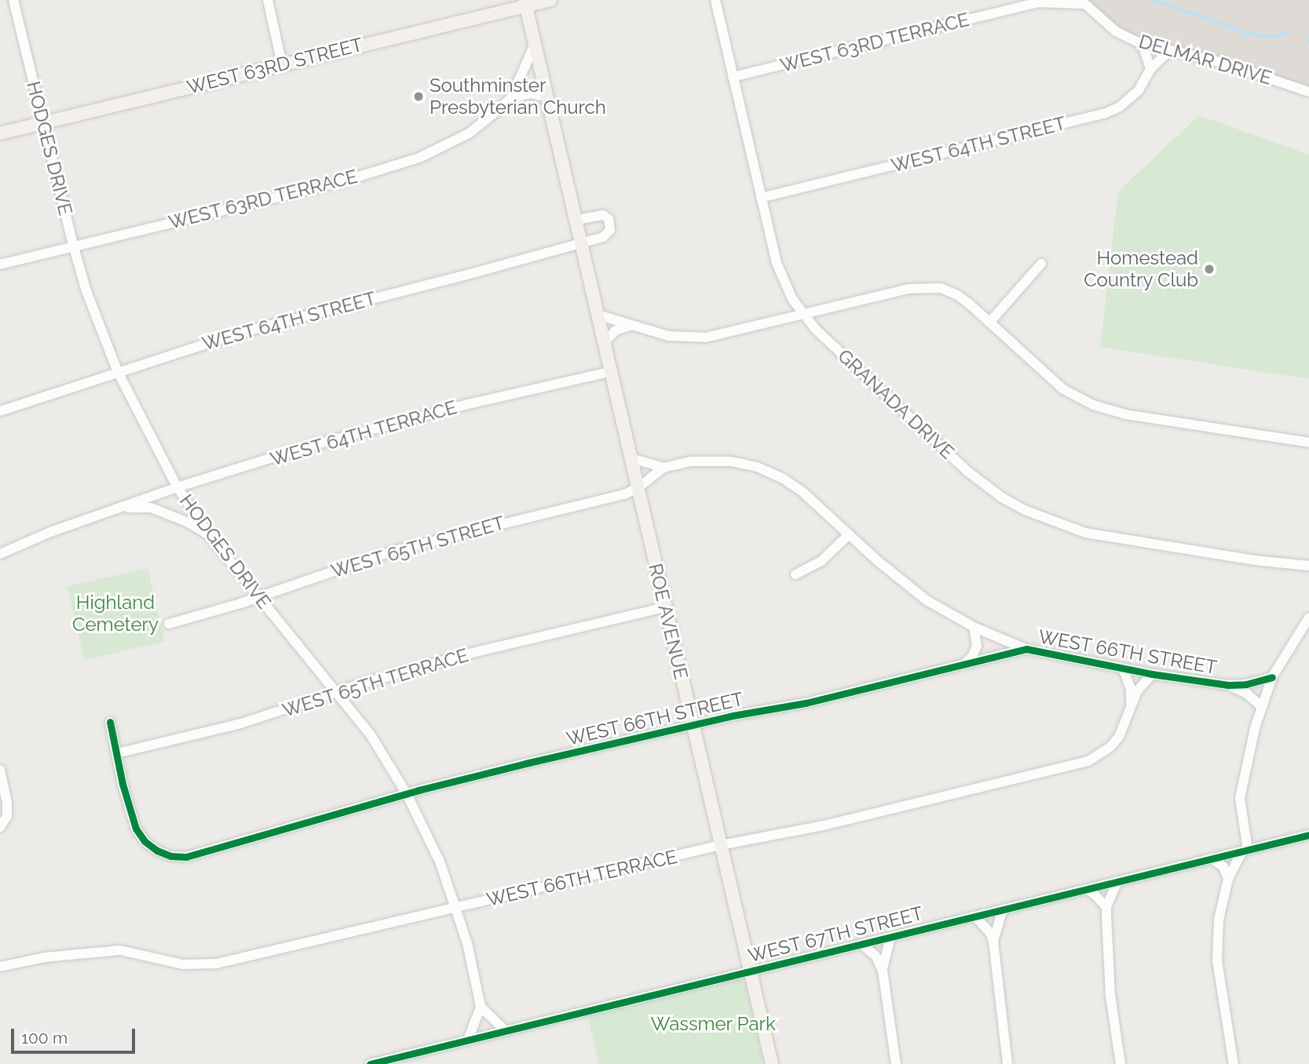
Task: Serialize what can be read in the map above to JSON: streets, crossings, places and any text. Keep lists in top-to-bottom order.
{
  "streets": {
    "main road": ["WEST 63RD STREET", "ROE AVENUE"],
    "street": [
      "WEST 63RD TERRACE",
      "DELMAR DRIVE",
      "WEST 64TH STREET",
      "HODGES DRIVE",
      "GRANADA DRIVE",
      "WEST 64TH TERRACE",
      "WEST 65TH STREET",
      "WEST 66TH STREET",
      "WEST 65TH TERRACE",
      "WEST 66TH TERRACE",
      "WEST 67TH STREET"
    ]
  },
  "crossings": [
    ["WEST 63RD TERRACE", "DELMAR DRIVE"],
    ["WEST 63RD TERRACE", "HODGES DRIVE"],
    ["WEST 63RD TERRACE", "GRANADA DRIVE"],
    ["WEST 63RD TERRACE", "ROE AVENUE"],
    ["DELMAR DRIVE", "WEST 64TH STREET"],
    ["WEST 63RD STREET", "HODGES DRIVE"],
    ["WEST 63RD STREET", "ROE AVENUE"],
    ["WEST 64TH STREET", "HODGES DRIVE"],
    ["WEST 64TH STREET", "GRANADA DRIVE"],
    ["WEST 64TH STREET", "ROE AVENUE"],
    ["HODGES DRIVE", "WEST 64TH TERRACE"],
    ["HODGES DRIVE", "WEST 65TH STREET"],
    ["HODGES DRIVE", "WEST 66TH STREET"],
    ["HODGES DRIVE", "WEST 65TH TERRACE"],
    ["HODGES DRIVE", "WEST 66TH TERRACE"],
    ["WEST 64TH TERRACE", "ROE AVENUE"],
    ["WEST 65TH STREET", "ROE AVENUE"],
    ["WEST 65TH STREET", "WEST 66TH STREET"],
    ["ROE AVENUE", "WEST 66TH STREET"],
    ["ROE AVENUE", "WEST 65TH TERRACE"],
    ["ROE AVENUE", "WEST 66TH TERRACE"],
    ["ROE AVENUE", "WEST 67TH STREET"],
    ["WEST 66TH STREET", "WEST 65TH TERRACE"],
    ["WEST 66TH STREET", "WEST 66TH TERRACE"]
  ],
  "parks": ["Highland Cemetery", "Wassmer Park"],
  "places": ["Southminster Presbyterian Church", "Homestead Country Club"],
  "scale_bar": "100 m"
}
